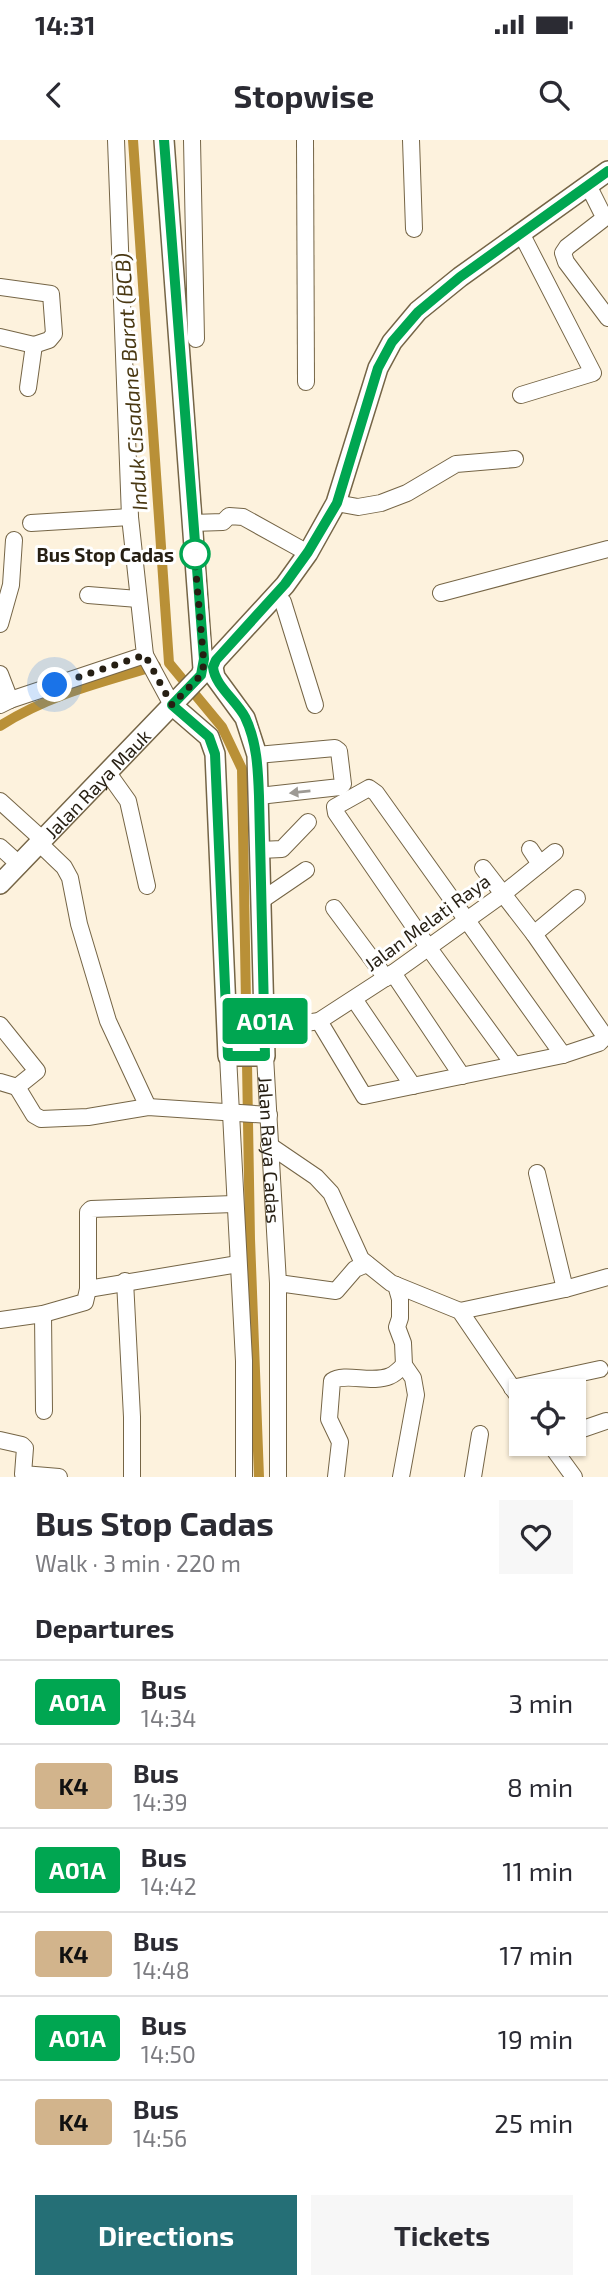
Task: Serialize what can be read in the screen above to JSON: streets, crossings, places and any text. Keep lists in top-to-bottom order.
{
  "streets": {
    "main road": ["Jalan Raya Mauk", "Jalan Raya Cadas"],
    "street": ["Jalan Melati Raya"]
  },
  "crossings": [
    ["Jalan Raya Mauk", "Jalan Raya Cadas"]
  ],
  "water": ["Induk Cisadane Barat (BCB)"],
  "places": ["Bus Stop Cadas"],
  "lines": ["bus line A01A"],
  "page": {
    "status": "14:31",
    "header": "Stopwise",
    "on_map": "A01A",
    "heading": [
      ["Bus Stop Cadas", "Walk · 3 min · 220 m"],
      "Departures"
    ],
    "list": [
      {
        "mark": "A01A",
        "name": "Bus",
        "note": "14:34",
        "value": "3 min"
      },
      {
        "mark": "K4",
        "name": "Bus",
        "note": "14:39",
        "value": "8 min"
      },
      {
        "mark": "A01A",
        "name": "Bus",
        "note": "14:42",
        "value": "11 min"
      },
      {
        "mark": "K4",
        "name": "Bus",
        "note": "14:48",
        "value": "17 min"
      },
      {
        "mark": "A01A",
        "name": "Bus",
        "note": "14:50",
        "value": "19 min"
      },
      {
        "mark": "K4",
        "name": "Bus",
        "note": "14:56",
        "value": "25 min"
      }
    ],
    "buttons": ["Directions", "Tickets"]
  }
}
